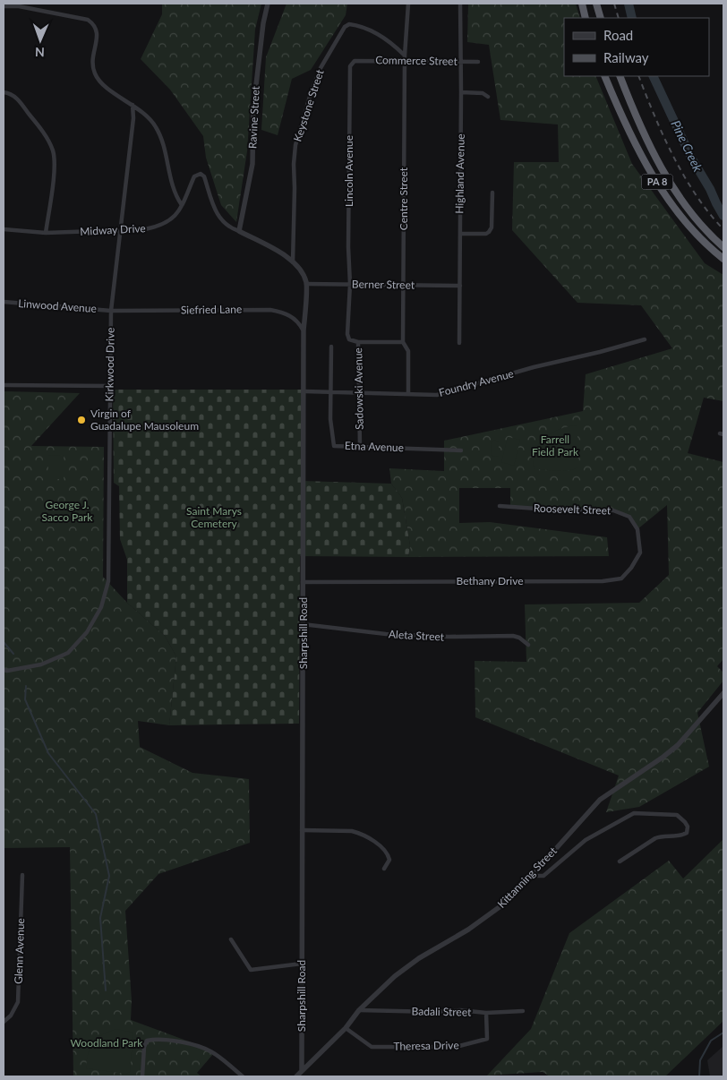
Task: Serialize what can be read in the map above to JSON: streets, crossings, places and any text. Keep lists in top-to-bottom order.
{
  "streets": {
    "highway": ["PA 8"],
    "street": [
      "Commerce Street",
      "Keystone Street",
      "Ravine Street",
      "Lincoln Avenue",
      "Highland Avenue",
      "Centre Street",
      "Midway Drive",
      "Berner Street",
      "Linwood Avenue",
      "Siefried Lane",
      "Kirkwood Drive",
      "Foundry Avenue",
      "Sadowski Avenue",
      "Etna Avenue",
      "Roosevelt Street",
      "Bethany Drive",
      "Sharpshill Road",
      "Aleta Street",
      "Kittanning Street",
      "Glenn Avenue",
      "Badali Street",
      "Theresa Drive"
    ]
  },
  "crossings": [
    ["Commerce Street", "Keystone Street"],
    ["Commerce Street", "Lincoln Avenue"],
    ["Commerce Street", "Highland Avenue"],
    ["Commerce Street", "Centre Street"],
    ["Keystone Street", "Centre Street"],
    ["Ravine Street", "Midway Drive"],
    ["Lincoln Avenue", "Berner Street"],
    ["Lincoln Avenue", "Sadowski Avenue"],
    ["Highland Avenue", "Berner Street"],
    ["Centre Street", "Berner Street"],
    ["Centre Street", "Foundry Avenue"],
    ["Midway Drive", "Kirkwood Drive"],
    ["Berner Street", "Sadowski Avenue"],
    ["Berner Street", "Sharpshill Road"],
    ["Linwood Avenue", "Siefried Lane"],
    ["Linwood Avenue", "Kirkwood Drive"],
    ["Siefried Lane", "Kirkwood Drive"],
    ["Siefried Lane", "Sharpshill Road"],
    ["Foundry Avenue", "Sadowski Avenue"],
    ["Foundry Avenue", "Etna Avenue"],
    ["Foundry Avenue", "Sharpshill Road"],
    ["Sadowski Avenue", "Etna Avenue"],
    ["Roosevelt Street", "Bethany Drive"],
    ["Bethany Drive", "Sharpshill Road"],
    ["Sharpshill Road", "Aleta Street"],
    ["Sharpshill Road", "Kittanning Street"],
    ["Kittanning Street", "Badali Street"],
    ["Kittanning Street", "Theresa Drive"],
    ["Badali Street", "Theresa Drive"]
  ],
  "water": ["Pine Creek"],
  "parks": [
    "Farrell Field Park",
    "George J. Sacco Park",
    "Saint Marys Cemetery",
    "Woodland Park"
  ],
  "places": ["Virgin of Guadalupe Mausoleum"],
  "legend": ["Road", "Railway"],
  "north": "bottom"
}
